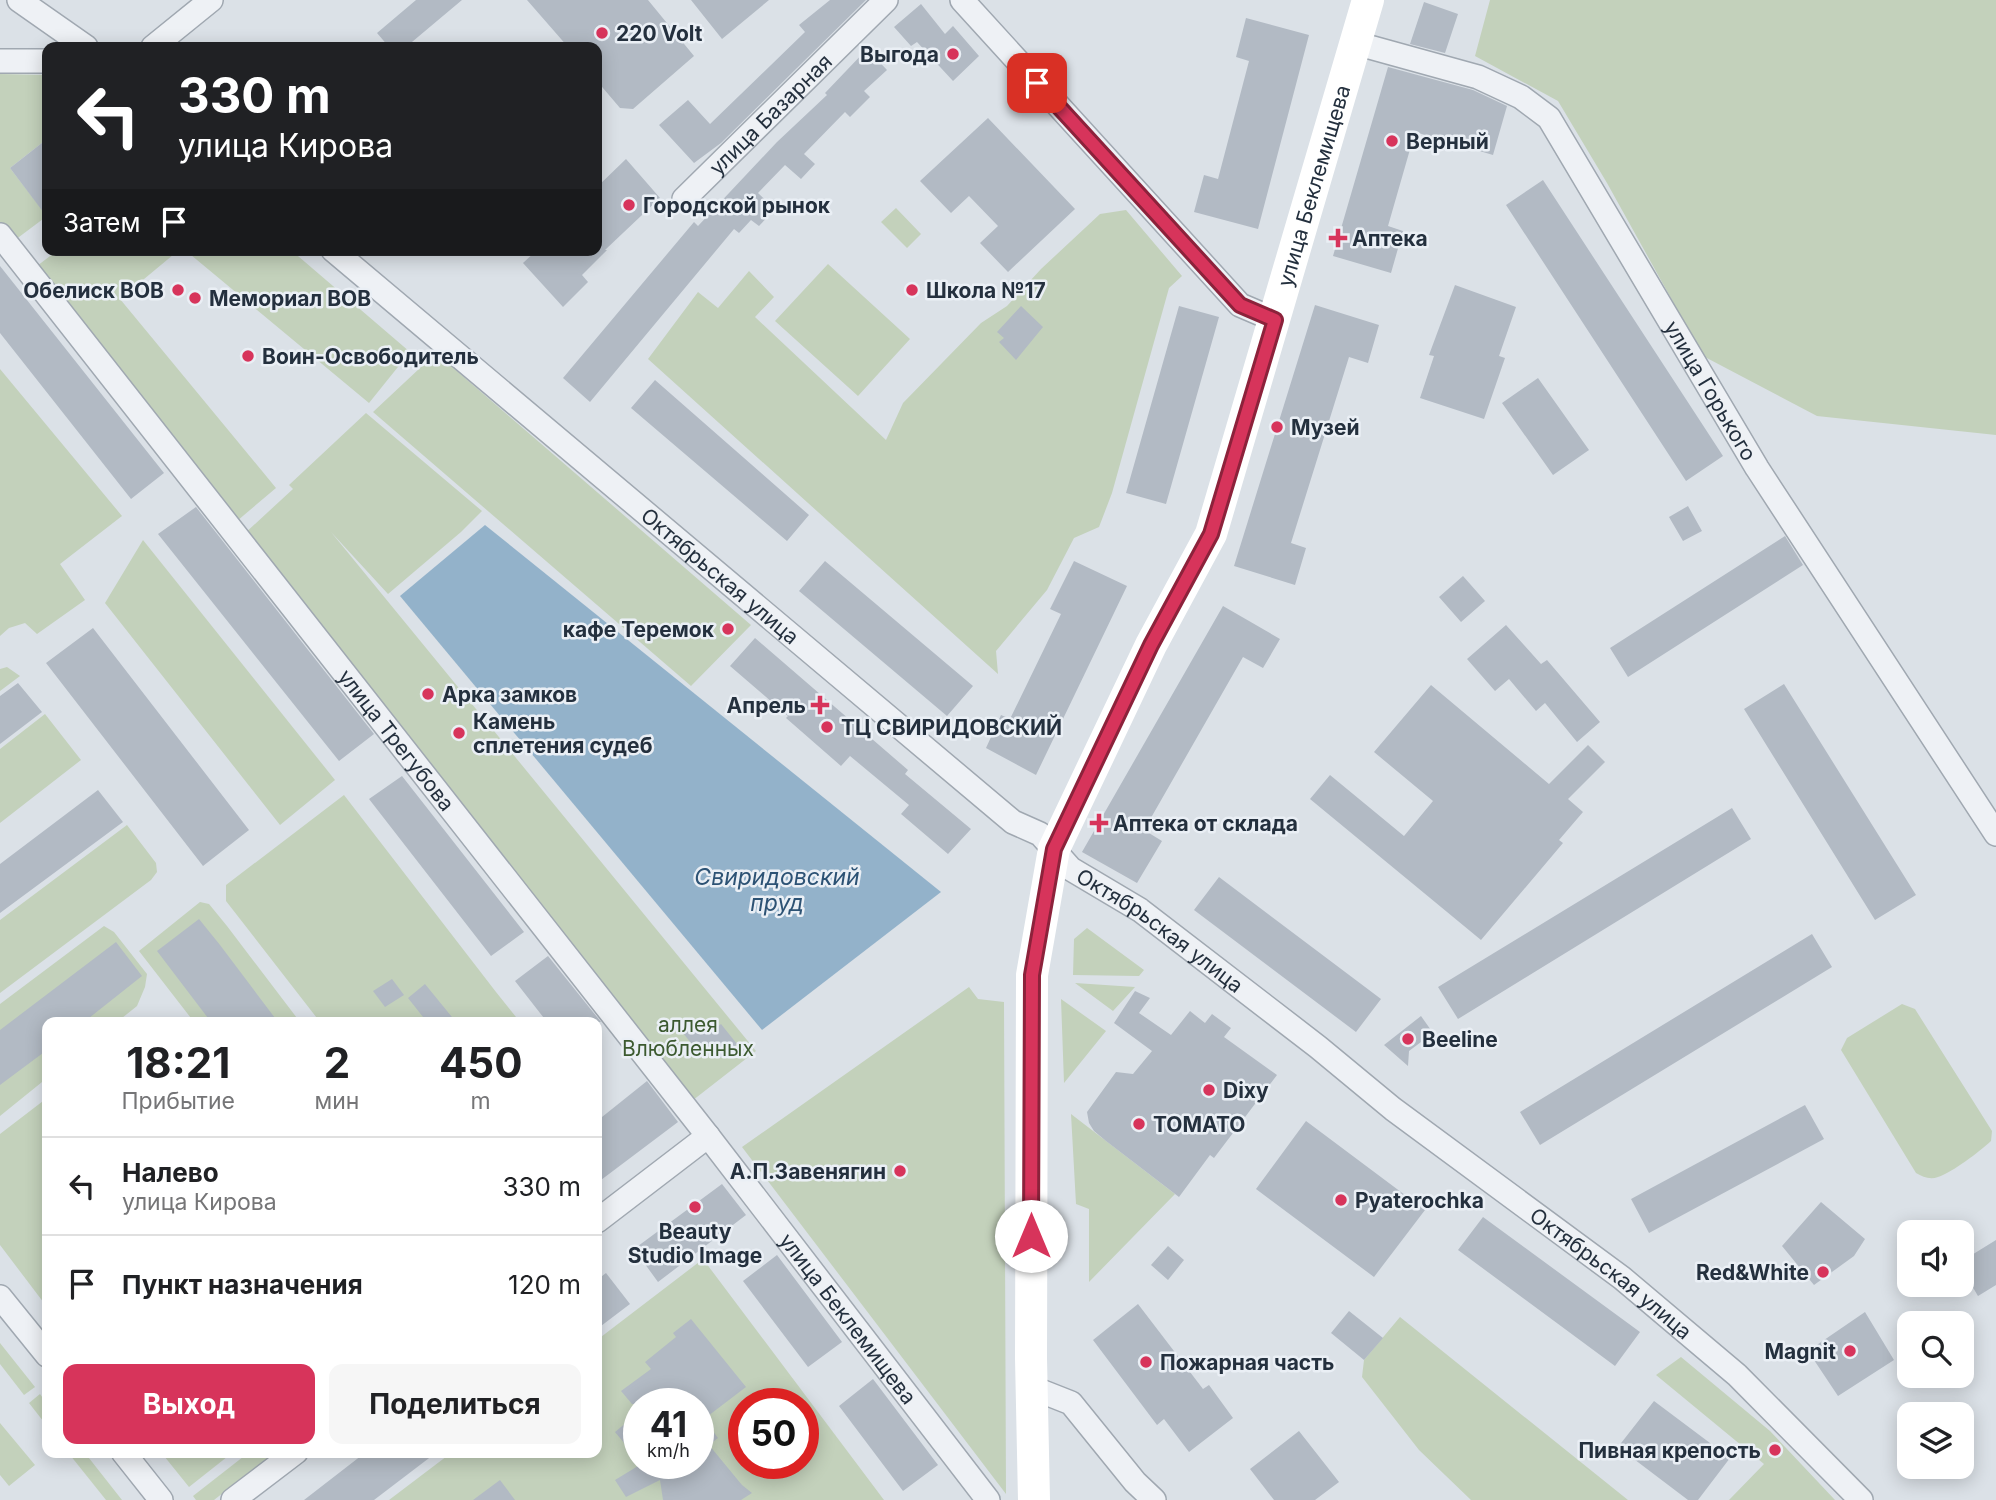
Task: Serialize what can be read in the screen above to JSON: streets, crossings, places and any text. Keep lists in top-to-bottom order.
{
  "streets": {
    "main road": ["улица Беклемищева"],
    "street": [
      "улица Базарная",
      "улица Горького",
      "Октябрьская улица",
      "улица Трегубова"
    ]
  },
  "crossings": [
    ["улица Беклемищева", "улица Горького"],
    ["улица Беклемищева", "Октябрьская улица"],
    ["улица Беклемищева", "улица Трегубова"]
  ],
  "water": ["Свиридовский пруд"],
  "parks": ["аллея Влюбленных"],
  "places": {
    "other": [
      "220 Volt",
      "Выгода",
      "Верный",
      "Городской рынок",
      "Обелиск ВОВ",
      "Школа №17",
      "Мемориал ВОВ",
      "Воин-Освободитель",
      "Музей",
      "кафе Теремок",
      "Арка замков",
      "ТЦ СВИРИДОВСКИЙ",
      "Камень сплетения судеб",
      "Beeline",
      "Dixy",
      "ТОМАТО",
      "А.П.Завенягин",
      "Pyaterochka",
      "Beauty Studio Image",
      "Red&White",
      "Magnit",
      "Пожарная часть",
      "Пивная крепость"
    ],
    "health": ["Аптека", "Апрель", "Аптека от склада"]
  },
  "page": {
    "turn": ["330 m", "улица Кирова"],
    "then": "Затем",
    "eta": [
      "18:21",
      "Прибытие",
      "2",
      "мин",
      "450",
      "m"
    ],
    "list": [
      {
        "name": "Налево",
        "note": "улица Кирова",
        "value": "330 m"
      },
      {
        "name": "Пункт назначения",
        "value": "120 m"
      }
    ],
    "buttons": ["Выход", "Поделиться"],
    "speed": "41 km/h",
    "limit": "50"
  }
}
